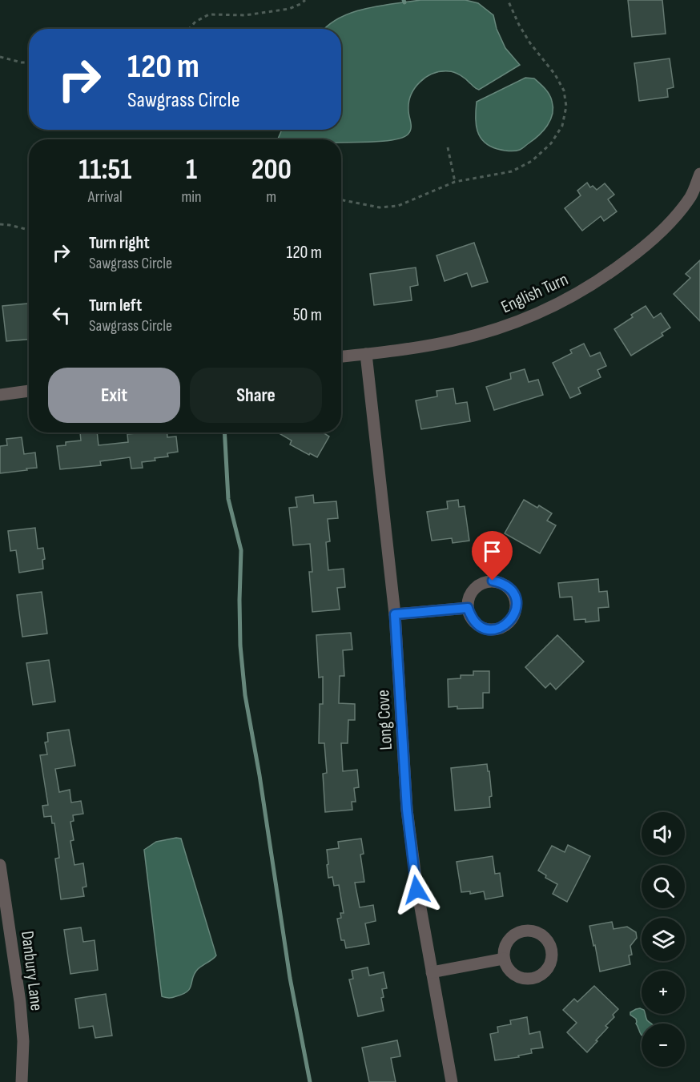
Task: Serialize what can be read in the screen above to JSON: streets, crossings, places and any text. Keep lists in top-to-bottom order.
{
  "streets": {
    "street": ["English Turn", "Long Cove", "Danbury Lane"]
  },
  "crossings": [
    ["English Turn", "Long Cove"]
  ],
  "page": {
    "turn": ["120 m", "Sawgrass Circle"],
    "eta": [
      "11:51",
      "Arrival",
      "1",
      "min",
      "200",
      "m"
    ],
    "list": [
      {
        "name": "Turn right",
        "note": "Sawgrass Circle",
        "value": "120 m"
      },
      {
        "name": "Turn left",
        "note": "Sawgrass Circle",
        "value": "50 m"
      }
    ],
    "buttons": ["Exit", "Share"],
    "map_buttons": ["+", "−"]
  }
}
